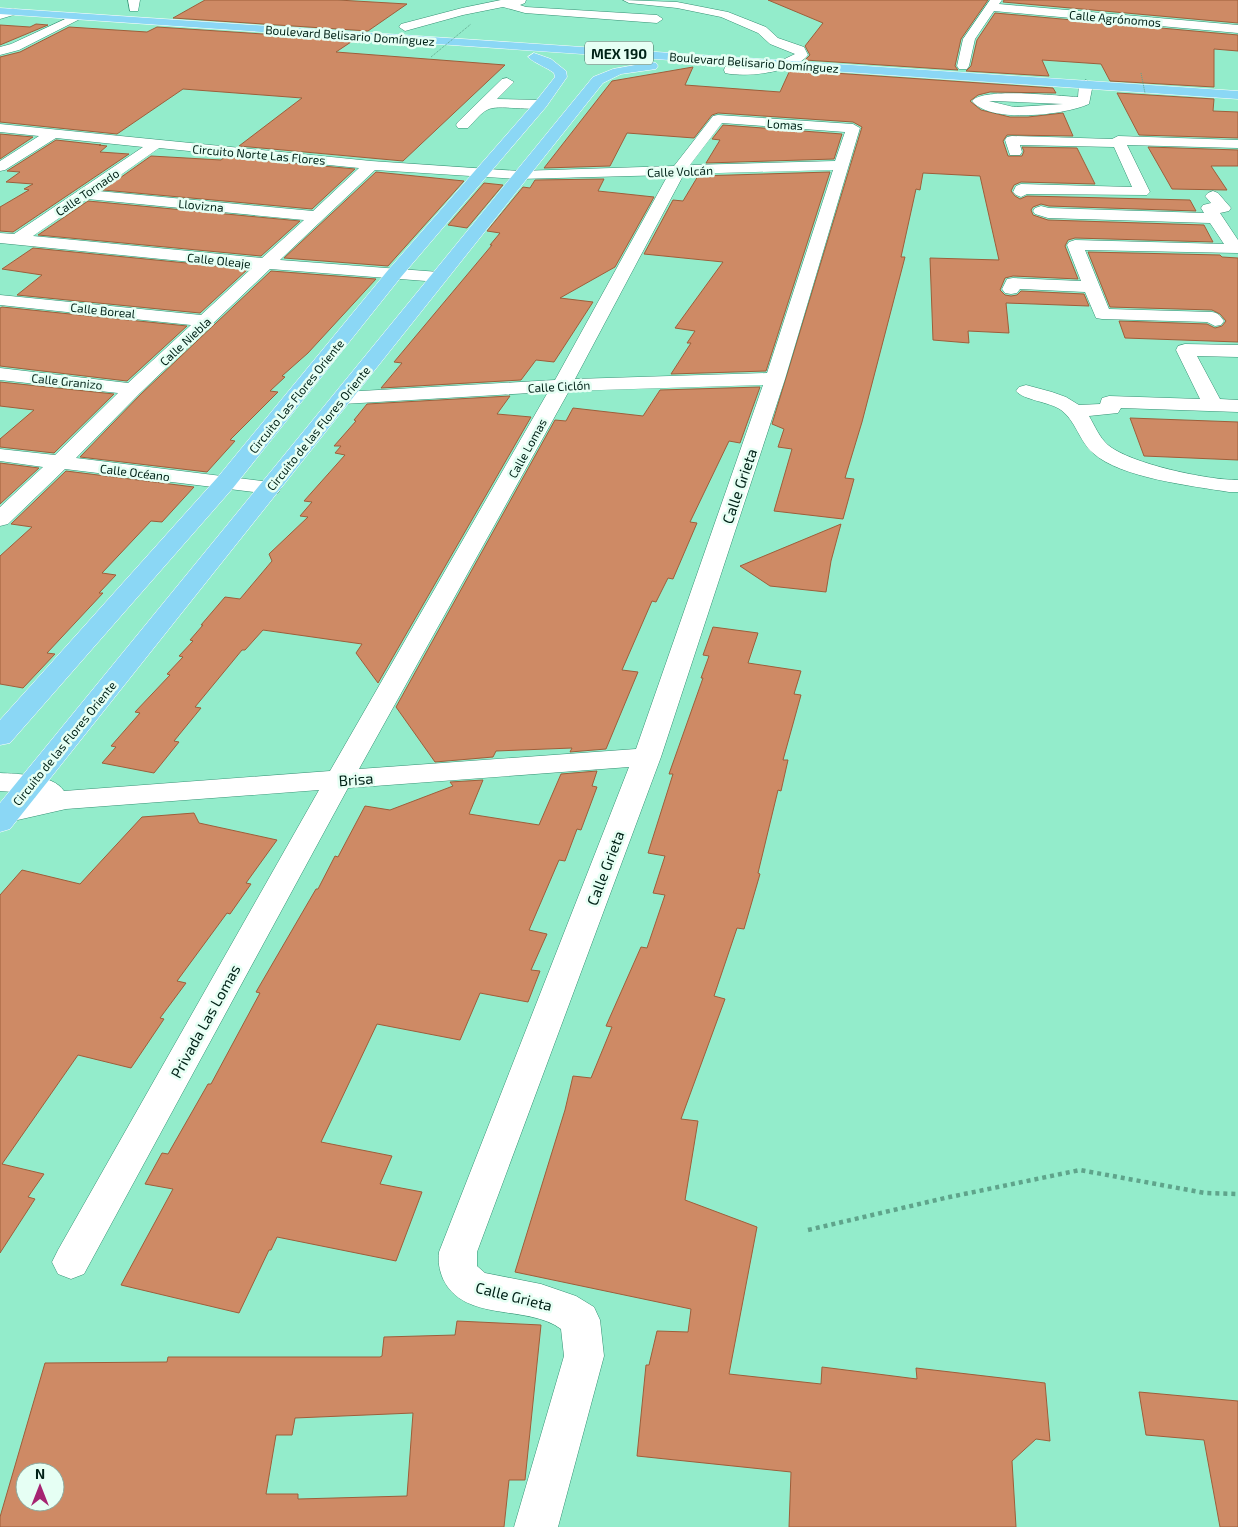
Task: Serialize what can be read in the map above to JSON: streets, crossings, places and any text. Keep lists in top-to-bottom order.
{
  "streets": {
    "main road": [
      "Boulevard Belisario Domínguez",
      "MEX 190",
      "Circuito Las Flores Oriente",
      "Circuito de las Flores Oriente"
    ],
    "street": [
      "Calle Agrónomos",
      "Lomas",
      "Circuito Norte Las Flores",
      "Calle Volcán",
      "Calle Tornado",
      "Llovizna",
      "Calle Oleaje",
      "Calle Boreal",
      "Calle Niebla",
      "Calle Granizo",
      "Calle Ciclón",
      "Calle Lomas",
      "Calle Océano",
      "Calle Grieta",
      "Brisa",
      "Privada Las Lomas"
    ]
  },
  "crossings": [
    ["Lomas", "Calle Lomas"],
    ["Lomas", "Calle Grieta"],
    ["Circuito Norte Las Flores", "Calle Volcán"],
    ["Circuito Norte Las Flores", "Calle Tornado"],
    ["Circuito Norte Las Flores", "Calle Niebla"],
    ["Circuito Norte Las Flores", "Circuito Las Flores Oriente"],
    ["Circuito Norte Las Flores", "Circuito de las Flores Oriente"],
    ["Calle Volcán", "Circuito de las Flores Oriente"],
    ["Calle Volcán", "Calle Lomas"],
    ["Calle Volcán", "Calle Grieta"],
    ["Calle Tornado", "Llovizna"],
    ["Calle Tornado", "Calle Oleaje"],
    ["Llovizna", "Calle Niebla"],
    ["Calle Oleaje", "Calle Niebla"],
    ["Calle Oleaje", "Circuito Las Flores Oriente"],
    ["Calle Oleaje", "Circuito de las Flores Oriente"],
    ["Calle Boreal", "Calle Niebla"],
    ["Calle Niebla", "Calle Granizo"],
    ["Calle Niebla", "Calle Océano"],
    ["Calle Ciclón", "Circuito de las Flores Oriente"],
    ["Calle Ciclón", "Calle Lomas"],
    ["Calle Ciclón", "Calle Grieta"],
    ["Circuito Las Flores Oriente", "Calle Océano"],
    ["Circuito de las Flores Oriente", "Calle Océano"],
    ["Circuito de las Flores Oriente", "Brisa"],
    ["Calle Lomas", "Brisa"],
    ["Calle Lomas", "Privada Las Lomas"],
    ["Calle Grieta", "Brisa"],
    ["Brisa", "Privada Las Lomas"]
  ],
  "north": "top"
}
